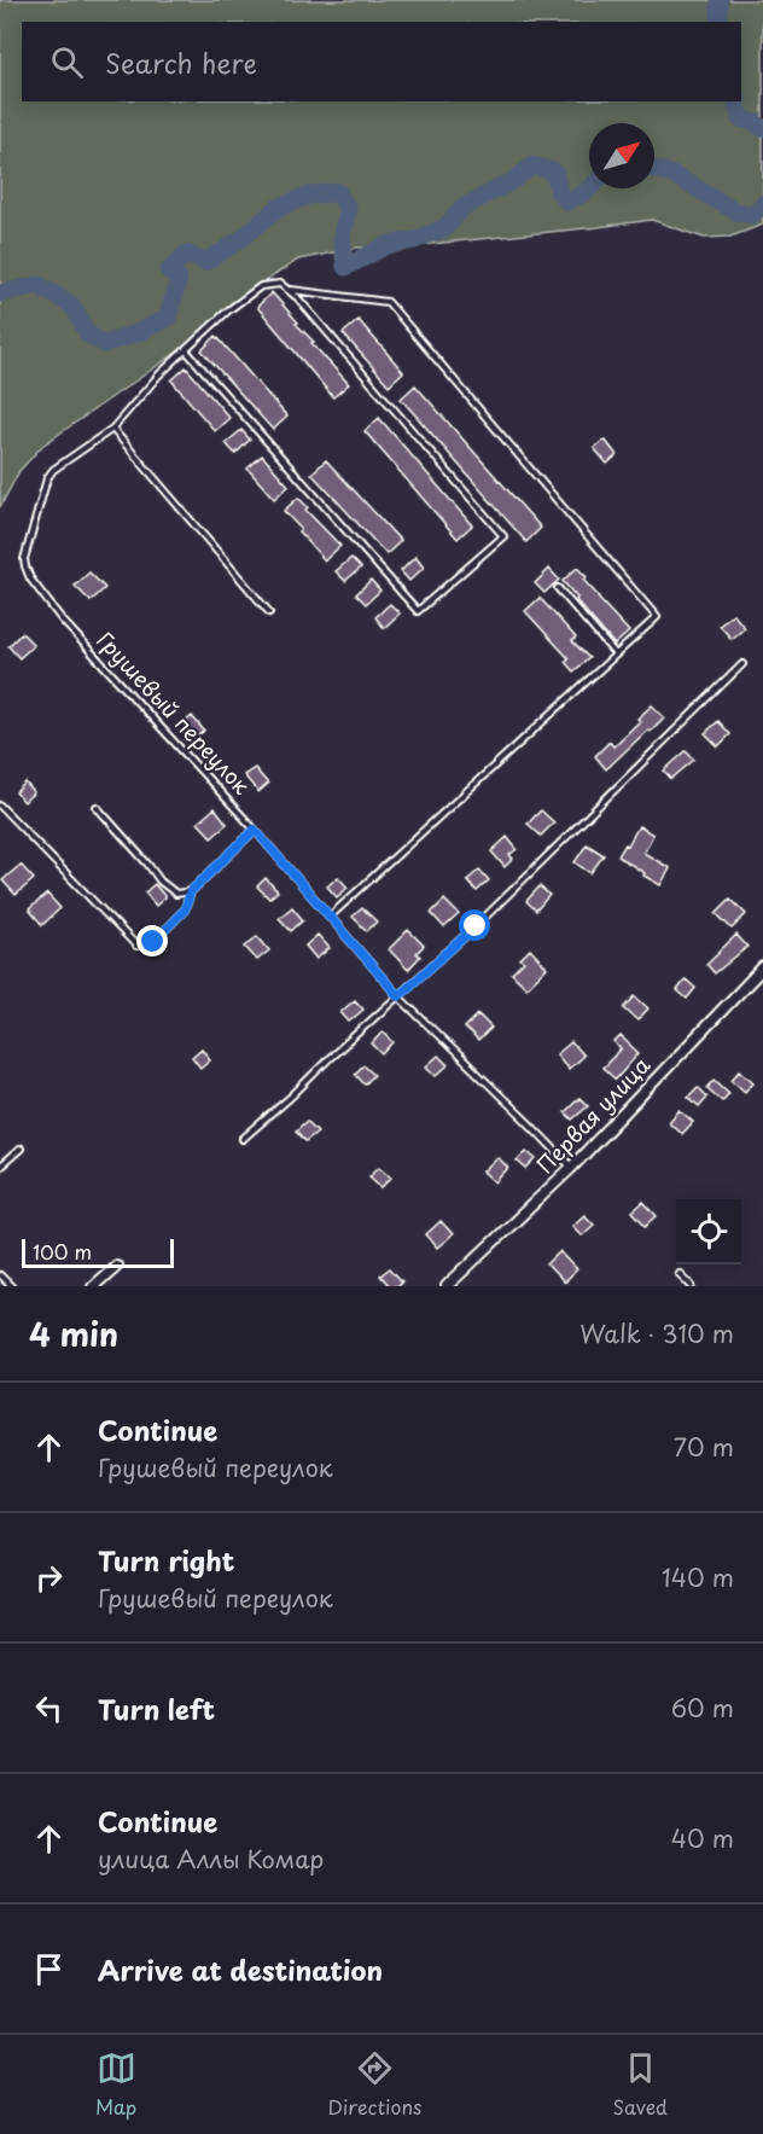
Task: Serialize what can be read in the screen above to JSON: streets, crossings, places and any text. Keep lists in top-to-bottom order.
{
  "streets": {
    "street": ["Первая улица"],
    "lane": ["Грушевый переулок"]
  },
  "crossings": [
    ["Грушевый переулок", "Первая улица"]
  ],
  "scale_bar": "100 m",
  "north": "top right",
  "page": {
    "search": "Search here",
    "scale": "100 m",
    "heading": ["4 min", "Walk · 310 m"],
    "list": [
      ["Continue", "Грушевый переулок", "70 m"],
      ["Turn right", "Грушевый переулок", "140 m"],
      ["Turn left", "60 m"],
      ["Continue", "улица Аллы Комар", "40 m"],
      "Arrive at destination"
    ],
    "nav": ["Map", "Directions", "Saved"]
  }
}
